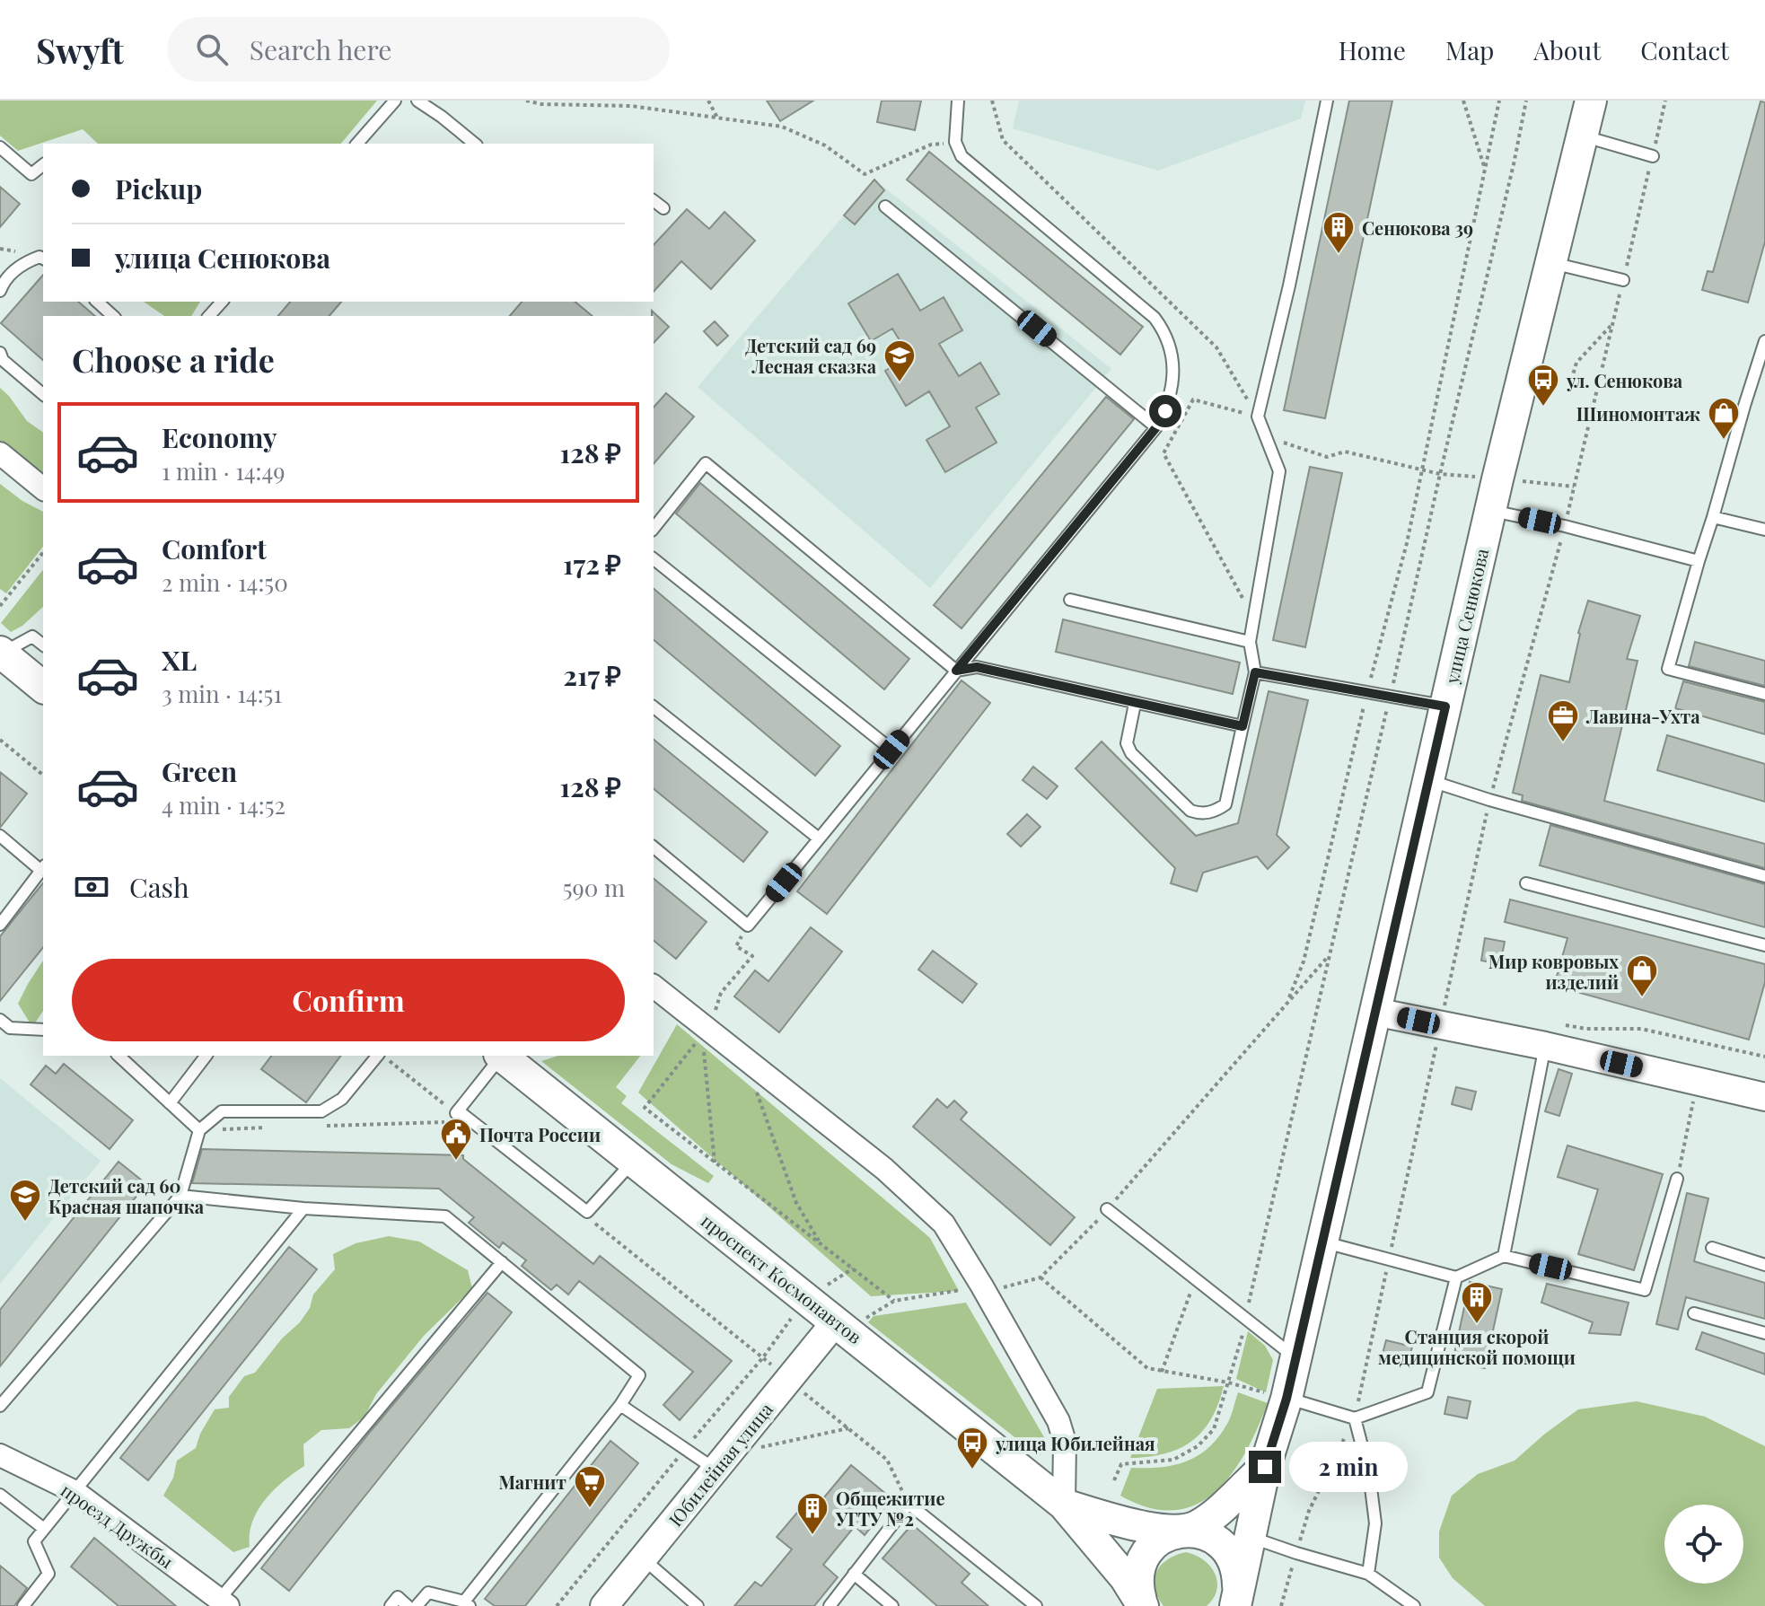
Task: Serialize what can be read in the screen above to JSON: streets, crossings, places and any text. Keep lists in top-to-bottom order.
{
  "streets": {
    "main road": ["улица Сенюкова", "проспект Космонавтов"],
    "street": ["Юбилейная улица", "проезд Дружбы"]
  },
  "crossings": [
    ["улица Сенюкова", "проспект Космонавтов"],
    ["проспект Космонавтов", "Юбилейная улица"]
  ],
  "places": {
    "building": ["Сенюкова 39", "Станция скорой медицинской помощи", "Общежитие УГТУ №2"],
    "school or university": ["Детский сад 69 Лесная сказка", "Детский сад 60 Красная шапочка"],
    "bus stop": ["ул. Сенюкова", "улица Юбилейная"],
    "shop": ["Шиномонтаж", "Мир ковровых изделий"],
    "office": ["Лавина-Ухта"],
    "public building": ["Почта России"],
    "supermarket": ["Магнит"]
  },
  "page": {
    "header": "Swyft",
    "search": "Search here",
    "nav": [
      "Home",
      "Map",
      "About",
      "Contact"
    ],
    "banner": ["Pickup", "улица Сенюкова"],
    "heading": "Choose a ride",
    "list": [
      {
        "name": "Economy",
        "note": "1 min · 14:49",
        "value": "128 ₽"
      },
      {
        "name": "Comfort",
        "note": "2 min · 14:50",
        "value": "172 ₽"
      },
      {
        "name": "XL",
        "note": "3 min · 14:51",
        "value": "217 ₽"
      },
      {
        "name": "Green",
        "note": "4 min · 14:52",
        "value": "128 ₽"
      }
    ],
    "pay": ["Cash", "590 m"],
    "buttons": "Confirm",
    "bubble": "2 min"
  }
}
